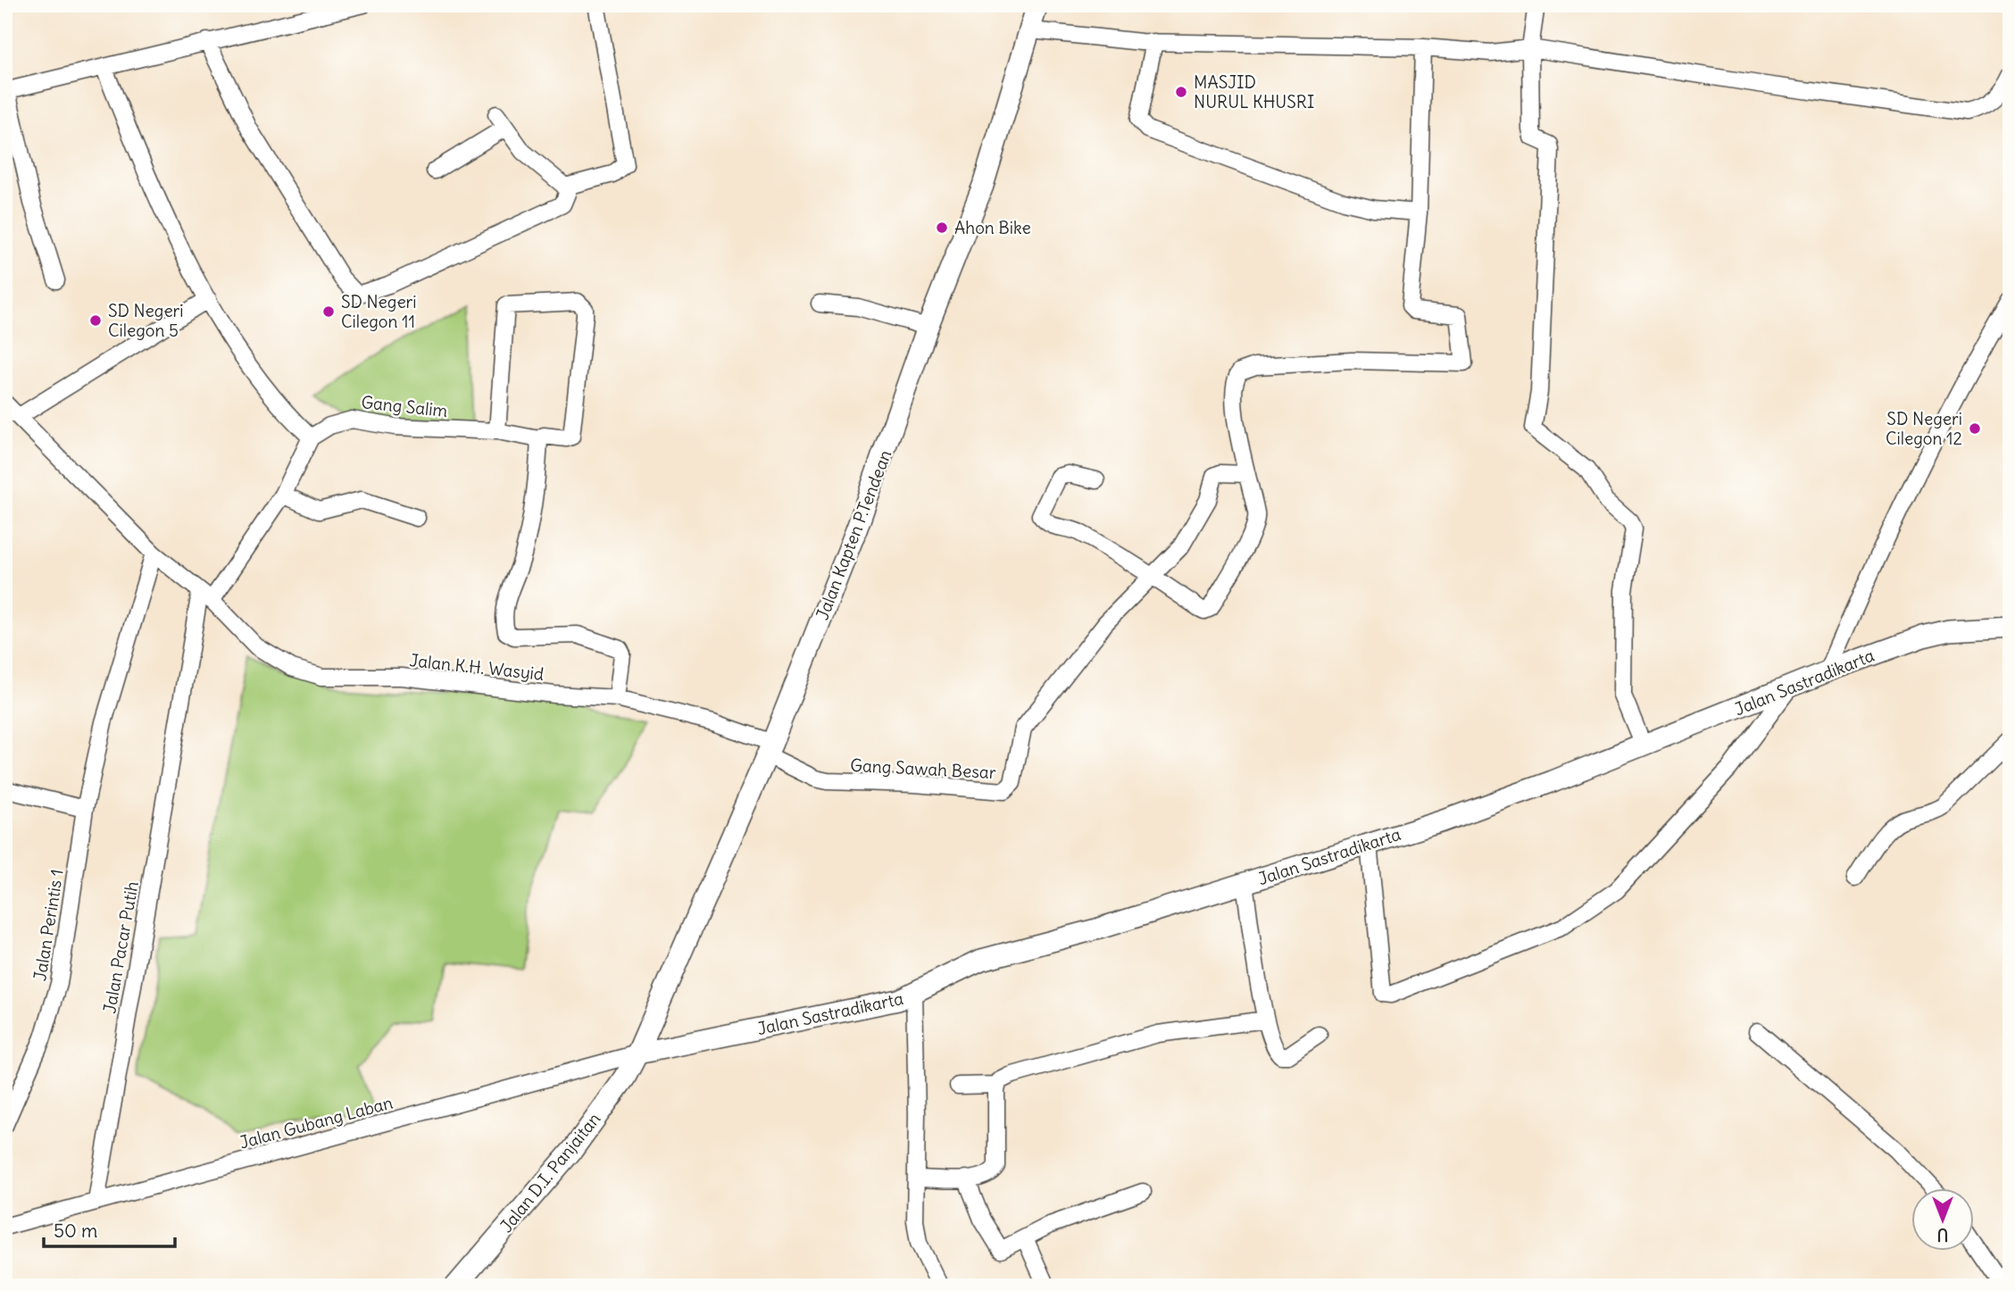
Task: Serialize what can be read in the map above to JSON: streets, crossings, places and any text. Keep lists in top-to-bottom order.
{
  "streets": {
    "street": [
      "Gang Salim",
      "Jalan Kapten P.Tendean",
      "Jalan K.H. Wasyid",
      "Jalan Sastradikarta",
      "Gang Sawah Besar",
      "Jalan Perintis 1",
      "Jalan Pacar Putih",
      "Jalan Gubang Laban",
      "Jalan D.I. Panjaitan"
    ]
  },
  "crossings": [
    ["Jalan Kapten P.Tendean", "Jalan K.H. Wasyid"],
    ["Jalan Kapten P.Tendean", "Jalan Sastradikarta"],
    ["Jalan Kapten P.Tendean", "Gang Sawah Besar"],
    ["Jalan Kapten P.Tendean", "Jalan Gubang Laban"],
    ["Jalan Kapten P.Tendean", "Jalan D.I. Panjaitan"],
    ["Jalan K.H. Wasyid", "Gang Sawah Besar"],
    ["Jalan K.H. Wasyid", "Jalan Perintis 1"],
    ["Jalan K.H. Wasyid", "Jalan Pacar Putih"],
    ["Jalan Sastradikarta", "Jalan Gubang Laban"],
    ["Jalan Sastradikarta", "Jalan D.I. Panjaitan"],
    ["Jalan Pacar Putih", "Jalan Gubang Laban"],
    ["Jalan Gubang Laban", "Jalan D.I. Panjaitan"]
  ],
  "places": [
    "MASJID NURUL KHUSRI",
    "Ahon Bike",
    "SD Negeri Cilegon 11",
    "SD Negeri Cilegon 5",
    "SD Negeri Cilegon 12"
  ],
  "scale_bar": "50 m",
  "north": "bottom"
}
